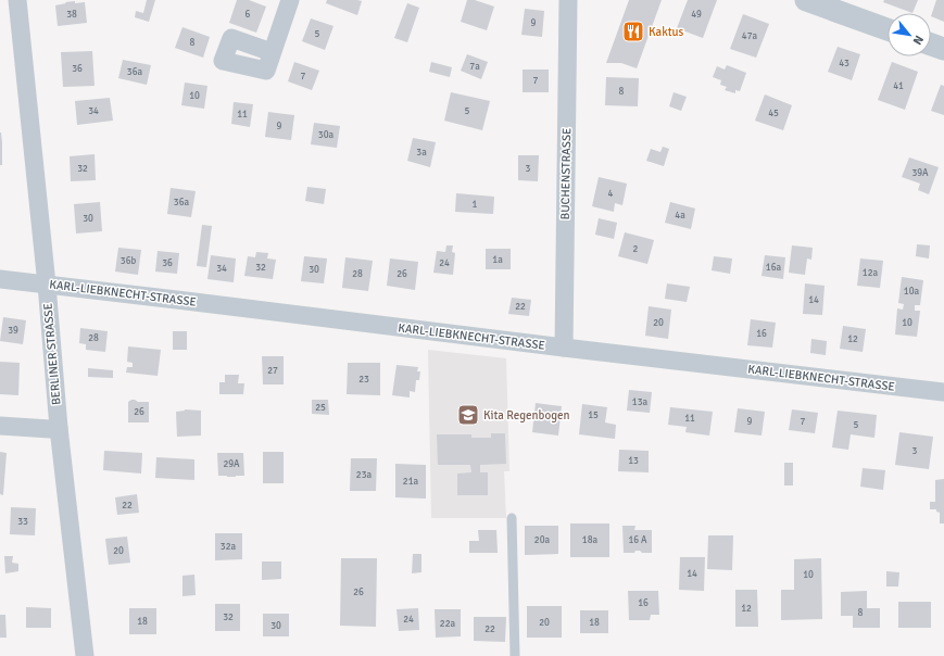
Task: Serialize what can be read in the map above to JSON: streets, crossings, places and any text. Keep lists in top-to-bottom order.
{
  "streets": {
    "street": ["BUCHENSTRASSE", "KARL-LIEBKNECHT-STRASSE", "BERLINER STRASSE"]
  },
  "crossings": [
    ["BUCHENSTRASSE", "KARL-LIEBKNECHT-STRASSE"],
    ["KARL-LIEBKNECHT-STRASSE", "BERLINER STRASSE"]
  ],
  "places": {
    "restaurant": ["Kaktus"],
    "school or university": ["Kita Regenbogen"]
  },
  "house_numbers": [
    "38",
    "6",
    "49",
    "9",
    "5",
    "47a",
    "8",
    "43",
    "7a",
    "36",
    "36a",
    "7",
    "7",
    "41",
    "8",
    "10",
    "34",
    "5",
    "45",
    "11",
    "9",
    "30a",
    "3a",
    "32",
    "3",
    "39A",
    "4",
    "36a",
    "1",
    "4a",
    "30",
    "2",
    "1a",
    "36b",
    "36",
    "24",
    "32",
    "16a",
    "34",
    "30",
    "12a",
    "28",
    "26",
    "10a",
    "14",
    "22",
    "20",
    "10",
    "39",
    "16",
    "28",
    "12",
    "27",
    "23",
    "13a",
    "25",
    "26",
    "15",
    "11",
    "9",
    "7",
    "5",
    "3",
    "13",
    "29A",
    "23a",
    "21a",
    "22",
    "33",
    "20a",
    "18a",
    "16 A",
    "32a",
    "20",
    "14",
    "10",
    "26",
    "16",
    "12",
    "8",
    "32",
    "24",
    "18",
    "20",
    "18",
    "22a",
    "30",
    "22"
  ],
  "north": "bottom right"
}
